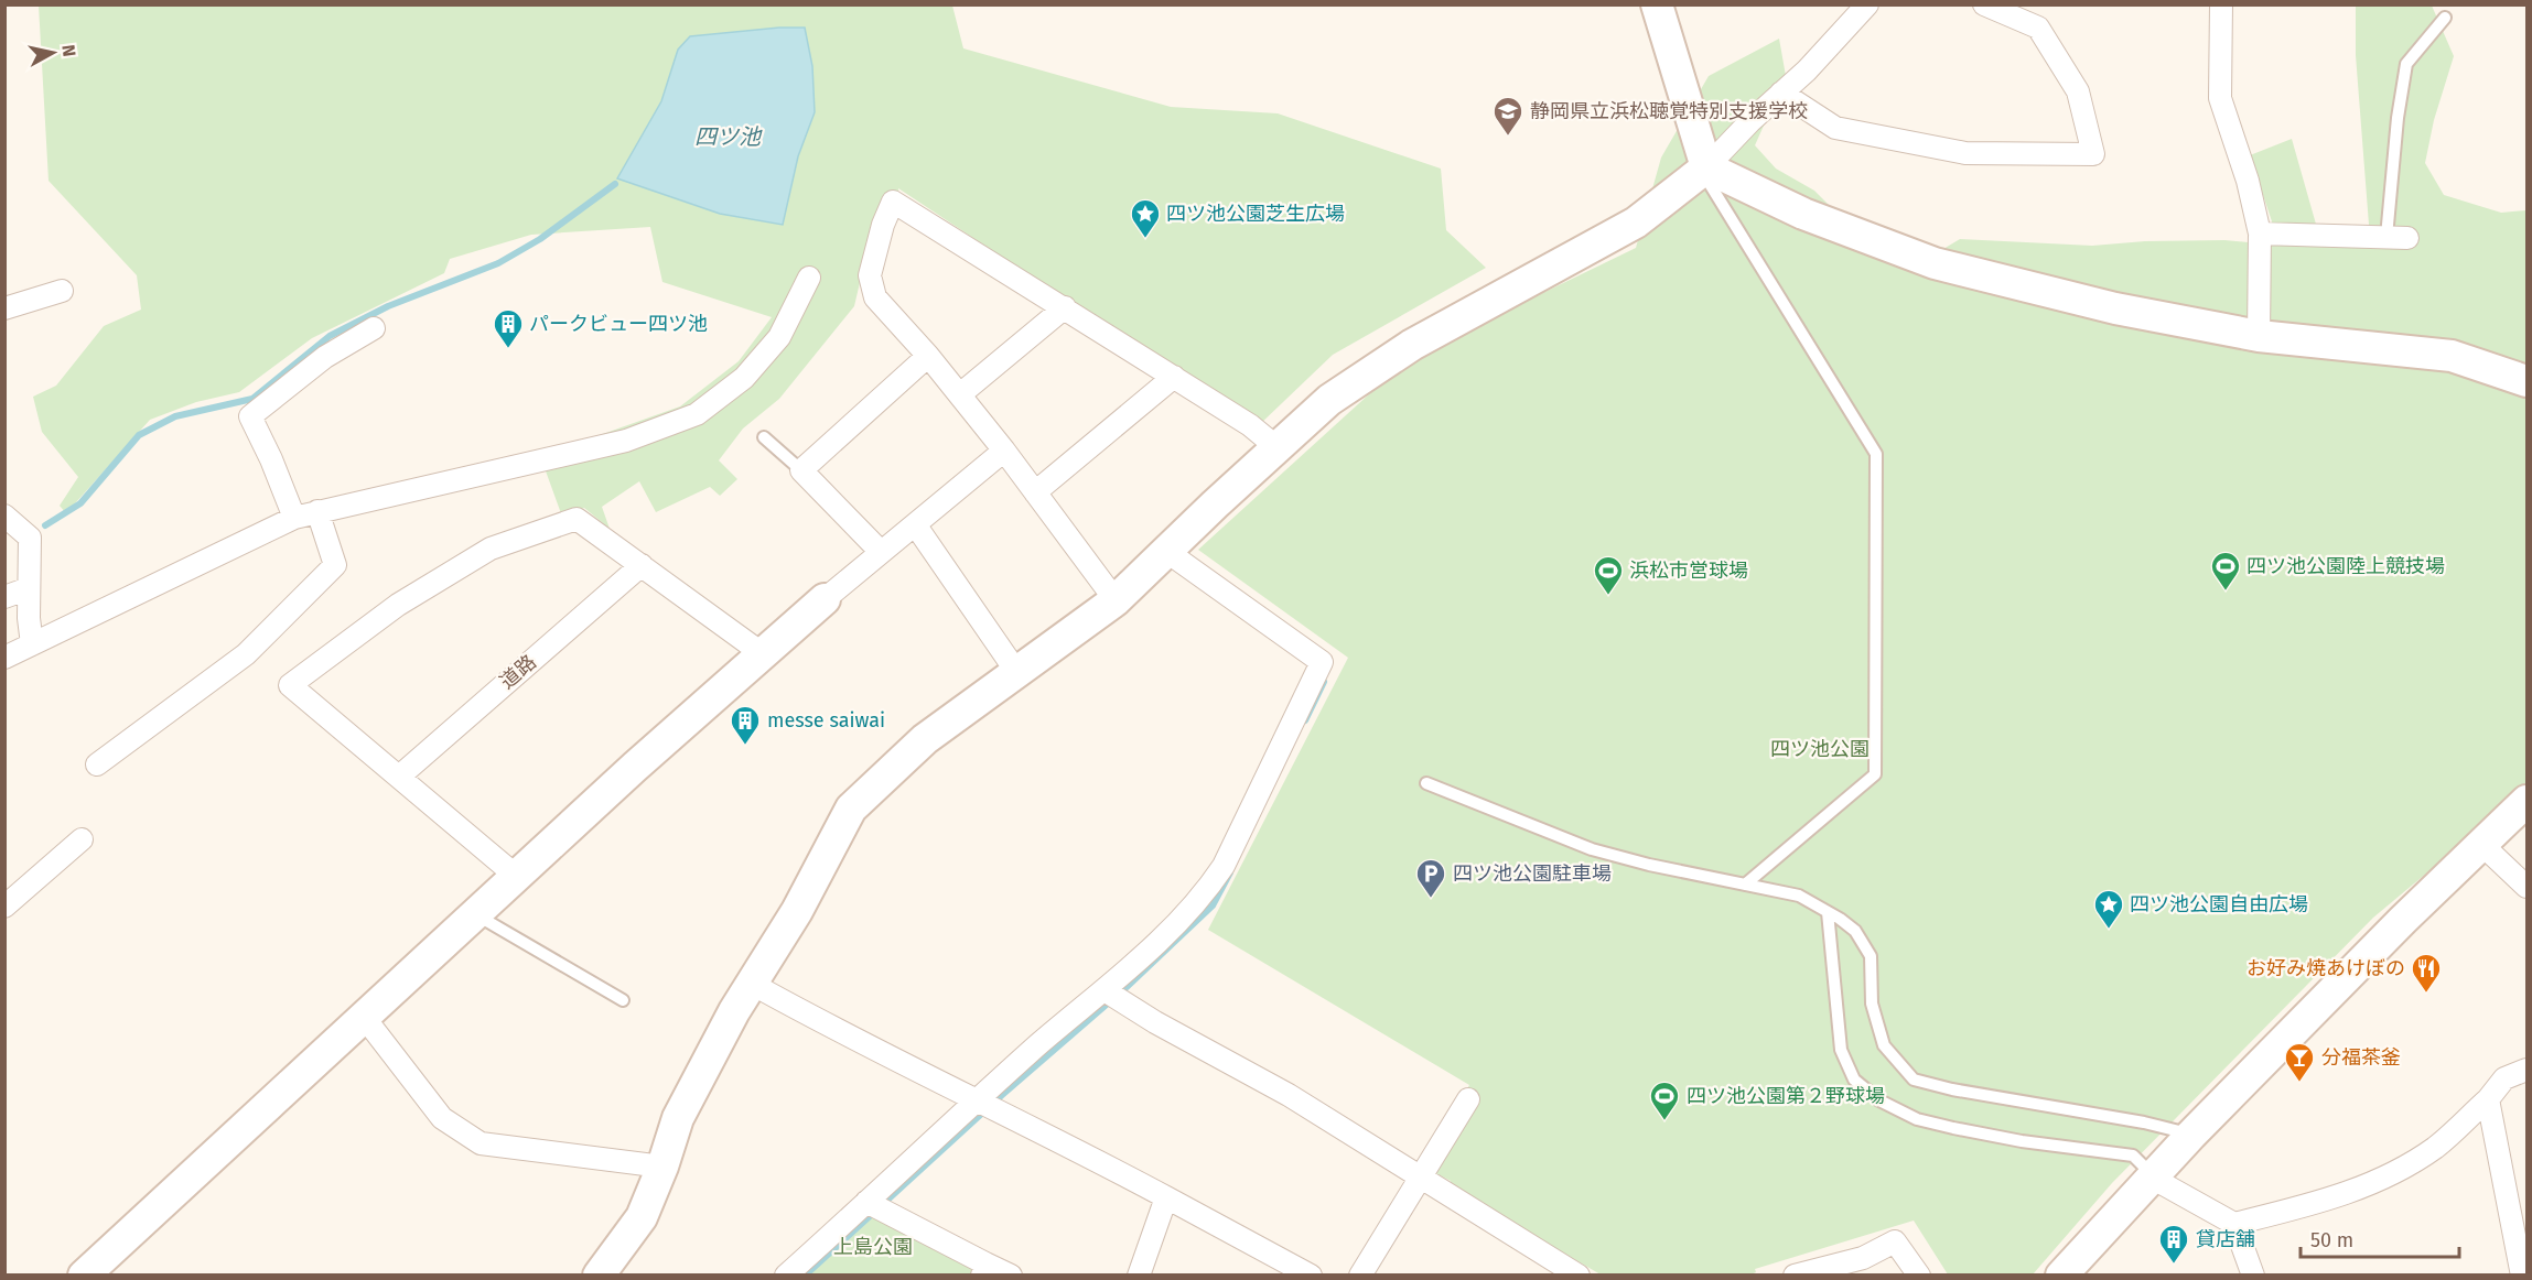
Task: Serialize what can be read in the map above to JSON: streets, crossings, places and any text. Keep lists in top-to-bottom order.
{
  "streets": {
    "street": ["道路"]
  },
  "water": ["四ツ池"],
  "parks": ["四ツ池公園", "上島公園"],
  "places": {
    "school or university": ["静岡県立浜松聴覚特別支援学校"],
    "place": ["四ツ池公園芝生広場", "四ツ池公園自由広場"],
    "building": ["パークビュー四ツ池", "messe saiwai", "貸店舗"],
    "sports": ["四ツ池公園陸上競技場", "浜松市営球場", "四ツ池公園第２野球場"],
    "parking": ["四ツ池公園駐車場"],
    "restaurant": ["お好み焼あけぼの"],
    "bar": ["分福茶釜"]
  },
  "scale_bar": "50 m",
  "north": "right"
}
